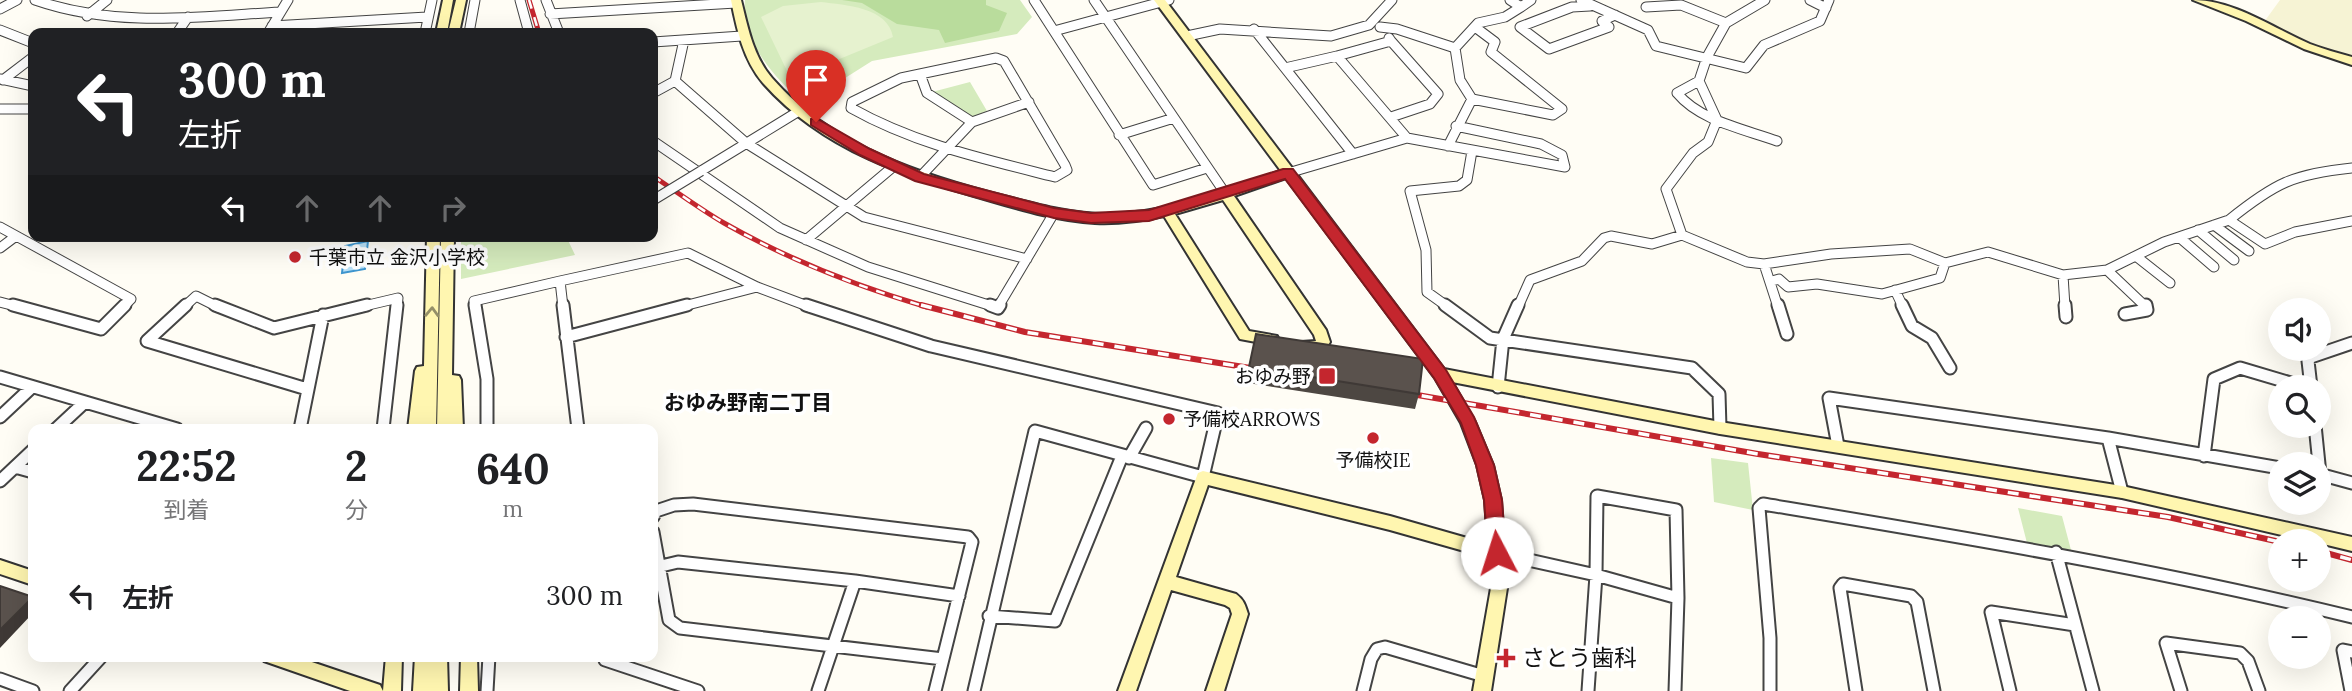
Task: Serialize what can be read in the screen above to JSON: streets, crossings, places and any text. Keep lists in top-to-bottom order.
{
  "districts": ["おゆみ野南二丁目"],
  "places": {
    "other": ["千葉市立 金沢小学校", "予備校ARROWS", "予備校IE"],
    "transit": ["おゆみ野"],
    "health": ["さとう歯科"]
  },
  "page": {
    "turn": ["300 m", "左折"],
    "map_buttons": ["+", "−"],
    "eta": [
      "22:52",
      "到着",
      "2",
      "分",
      "640",
      "m"
    ],
    "list": [
      {
        "name": "左折",
        "value": "300 m"
      }
    ]
  }
}
